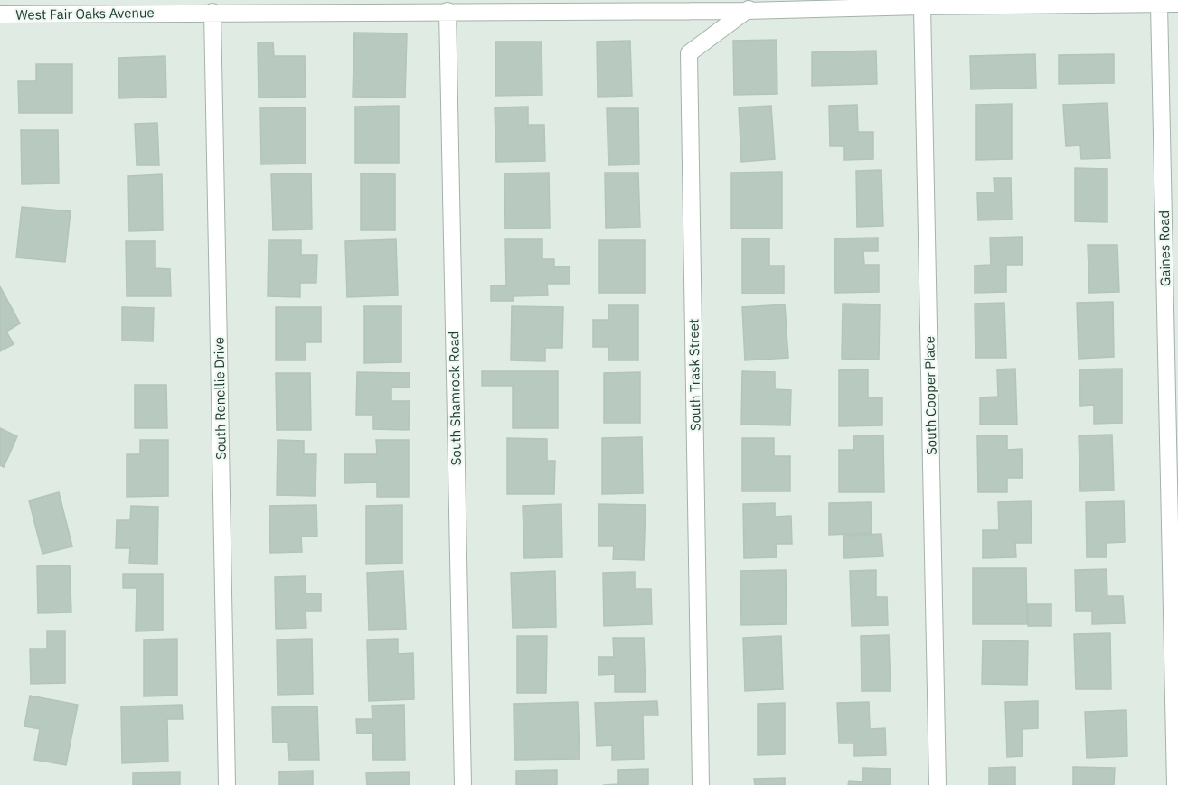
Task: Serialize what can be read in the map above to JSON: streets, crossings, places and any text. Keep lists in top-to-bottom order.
{
  "streets": {
    "street": [
      "West Fair Oaks Avenue",
      "Gaines Road",
      "South Trask Street",
      "South Cooper Place",
      "South Renellie Drive",
      "South Shamrock Road"
    ]
  },
  "crossings": [
    ["West Fair Oaks Avenue", "Gaines Road"],
    ["West Fair Oaks Avenue", "South Trask Street"],
    ["West Fair Oaks Avenue", "South Cooper Place"],
    ["West Fair Oaks Avenue", "South Renellie Drive"],
    ["West Fair Oaks Avenue", "South Shamrock Road"]
  ]
}
